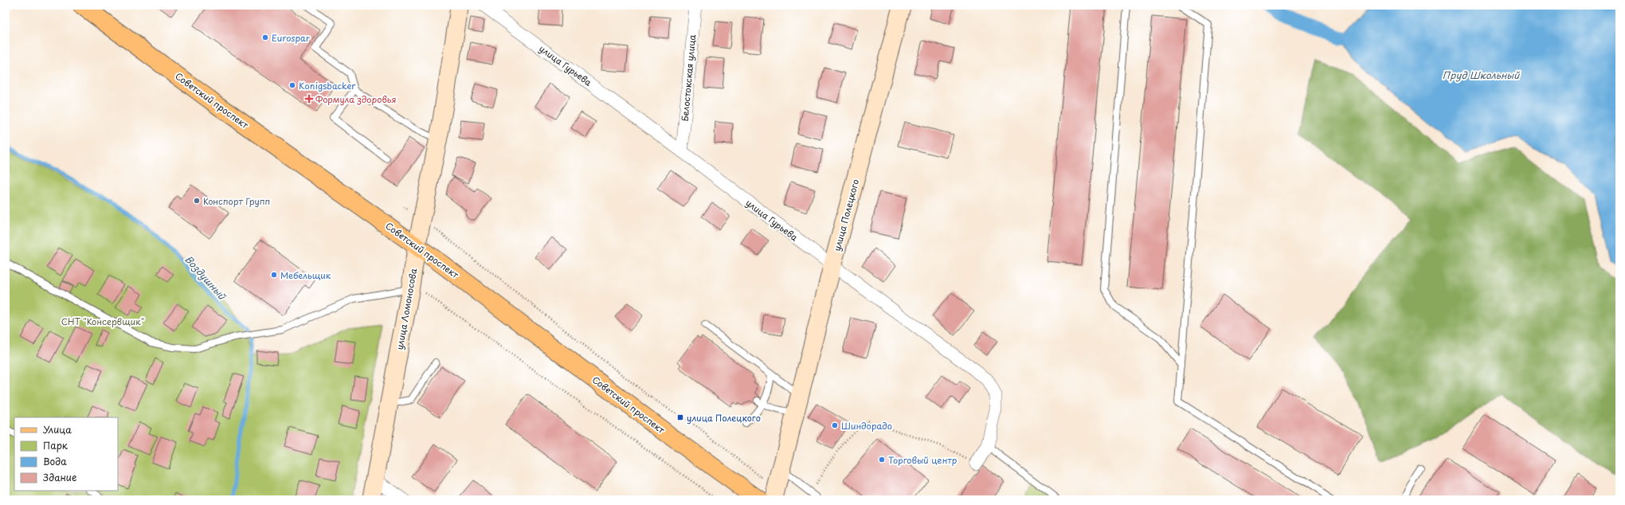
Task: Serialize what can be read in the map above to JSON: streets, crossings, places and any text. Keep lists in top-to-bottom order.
{
  "streets": {
    "main road": ["Советский проспект"],
    "street": [
      "улица Гурьева",
      "Белостокская улица",
      "улица Полецкого",
      "улица Ломоносова"
    ]
  },
  "crossings": [
    ["улица Гурьева", "Белостокская улица"],
    ["улица Гурьева", "улица Полецкого"],
    ["Советский проспект", "улица Ломоносова"]
  ],
  "water": ["Пруд Школьный", "Воздушный"],
  "parks": ["СНТ \"Консервщик\""],
  "places": {
    "other": [
      "Eurospar",
      "Konigsbacker",
      "Конспорт Групп",
      "Мебельщик",
      "Шиндорадо",
      "Торговый центр"
    ],
    "health": ["Формула здоровья"],
    "transit": ["улица Полецкого"]
  },
  "legend": [
    "Улица",
    "Парк",
    "Вода",
    "Здание"
  ]
}
